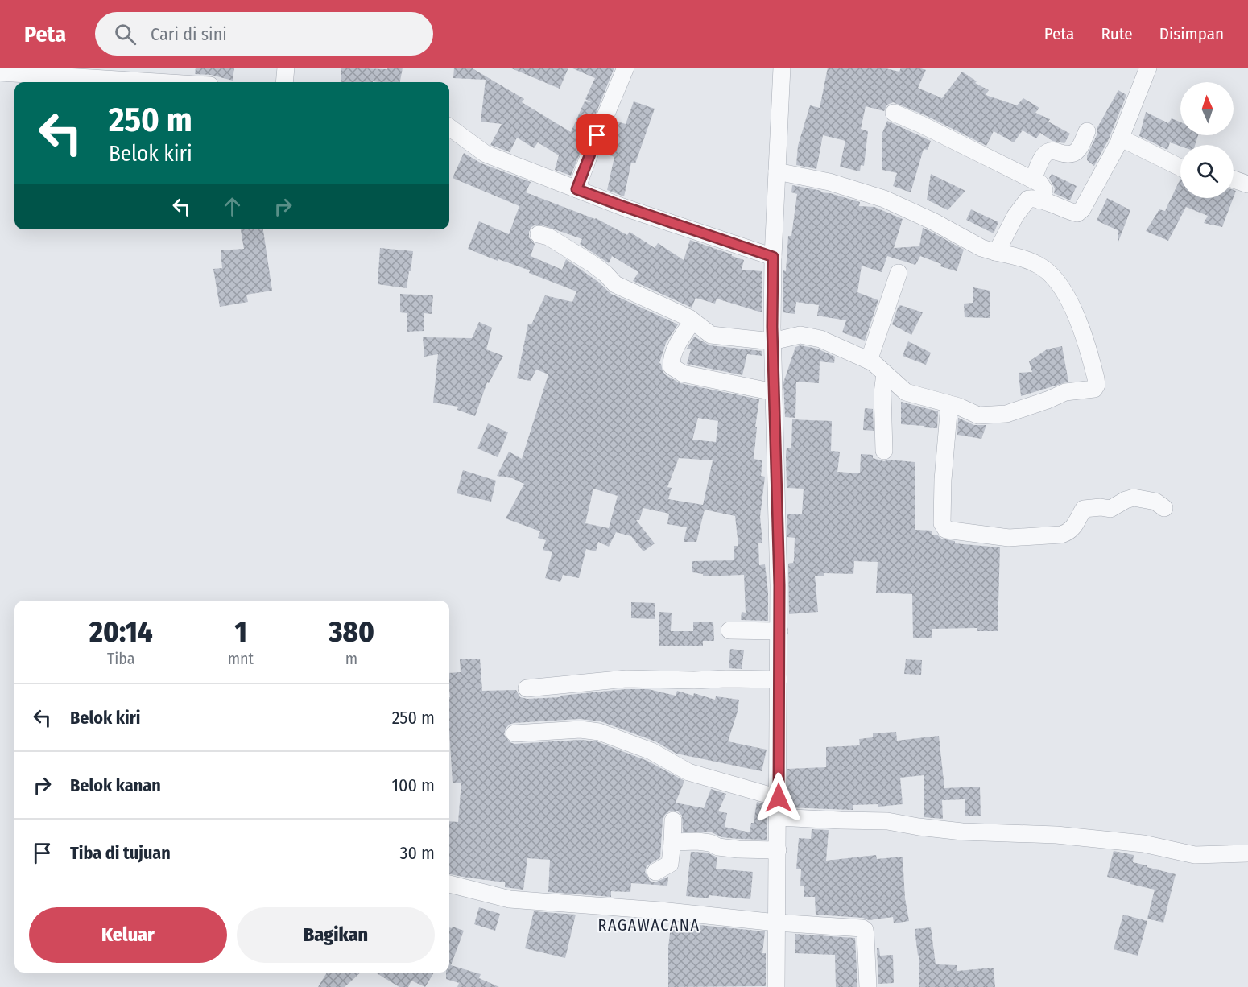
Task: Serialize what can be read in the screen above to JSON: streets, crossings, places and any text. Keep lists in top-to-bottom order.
{
  "districts": ["RAGAWACANA"],
  "north": "top",
  "page": {
    "header": "Peta",
    "search": "Cari di sini",
    "nav": ["Peta", "Rute", "Disimpan"],
    "turn": ["250 m", "Belok kiri"],
    "eta": [
      "20:14",
      "Tiba",
      "1",
      "mnt",
      "380",
      "m"
    ],
    "list": [
      {
        "name": "Belok kiri",
        "value": "250 m"
      },
      {
        "name": "Belok kanan",
        "value": "100 m"
      },
      {
        "name": "Tiba di tujuan",
        "value": "30 m"
      }
    ],
    "buttons": ["Keluar", "Bagikan"]
  }
}
